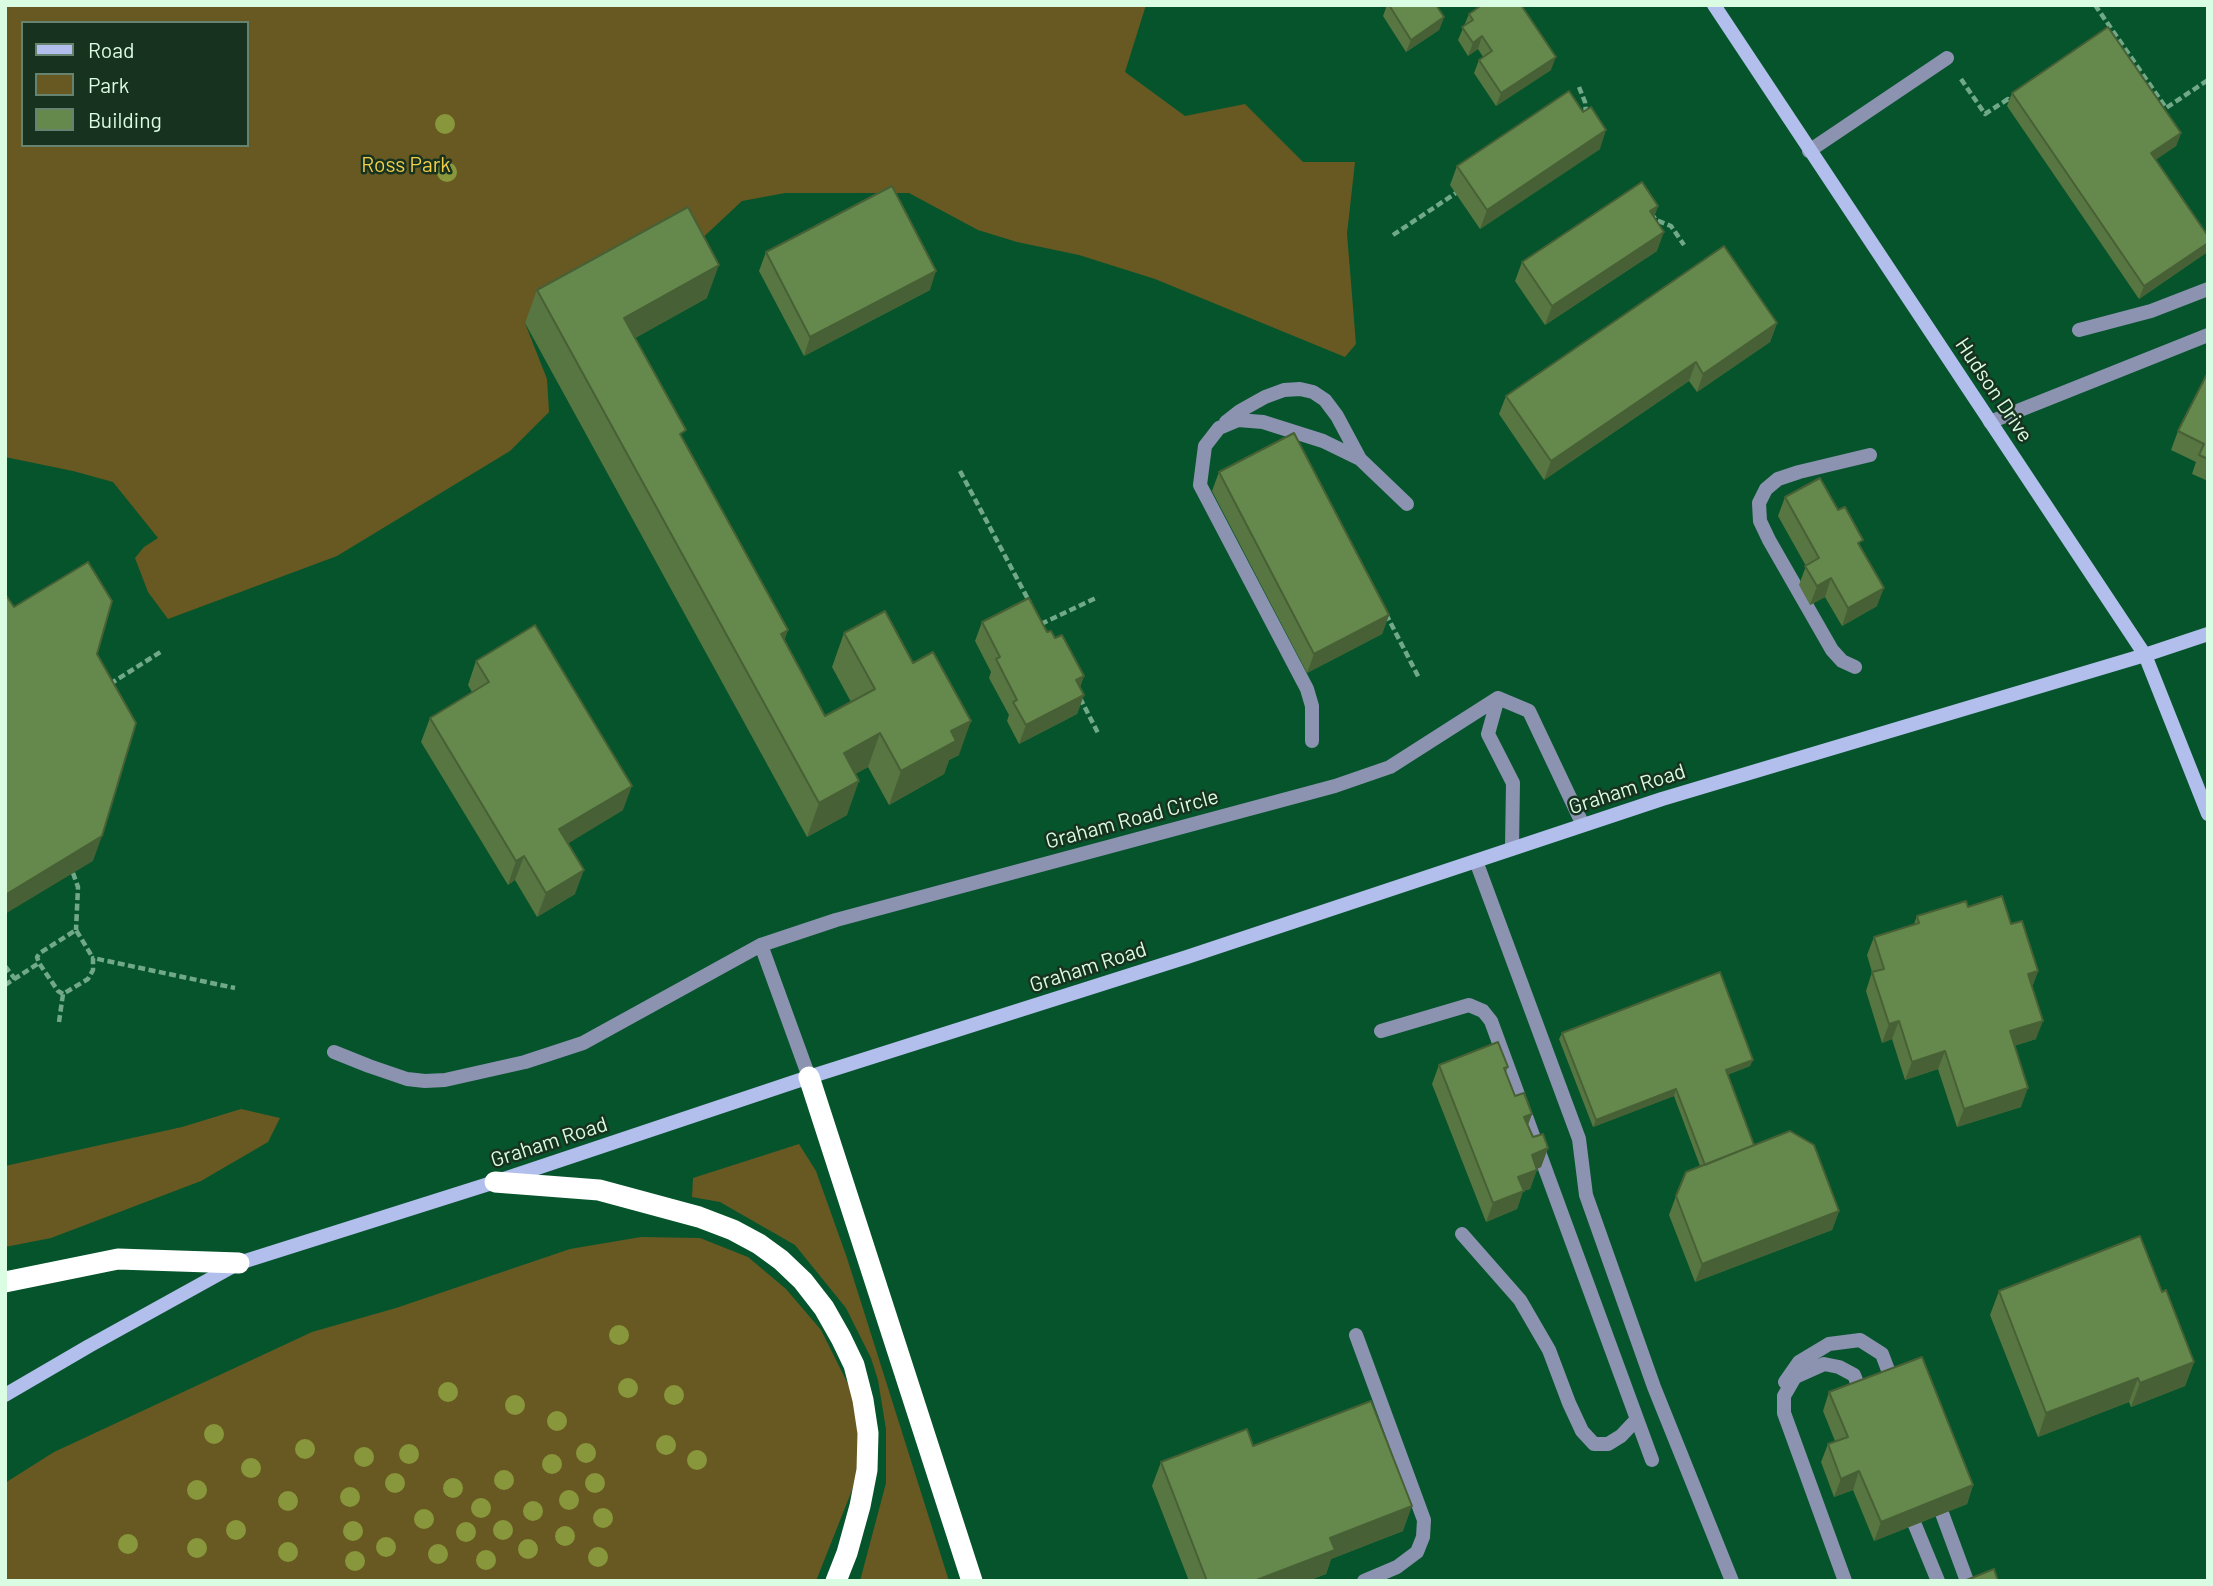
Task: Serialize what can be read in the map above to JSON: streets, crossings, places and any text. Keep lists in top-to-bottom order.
{
  "streets": {
    "main road": ["Hudson Drive", "Graham Road"],
    "street": ["Graham Road Circle"]
  },
  "crossings": [
    ["Hudson Drive", "Graham Road"]
  ],
  "parks": ["Ross Park"],
  "legend": ["Road", "Park", "Building"]
}
